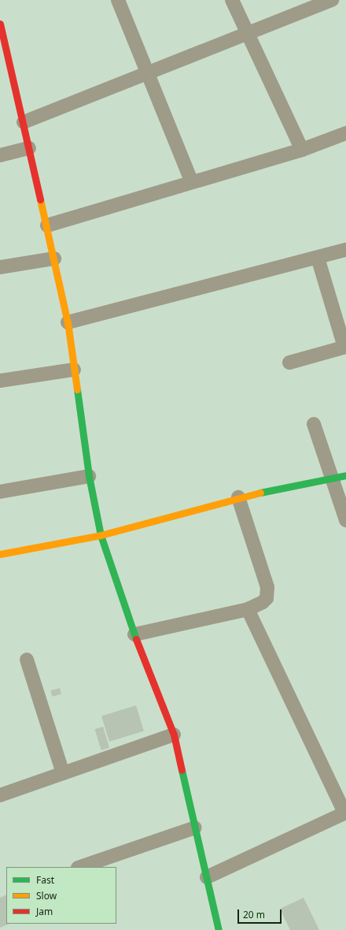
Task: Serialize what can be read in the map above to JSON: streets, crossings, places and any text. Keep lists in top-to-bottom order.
{
  "legend": ["Fast", "Slow", "Jam"],
  "scale_bar": "20 m"
}
